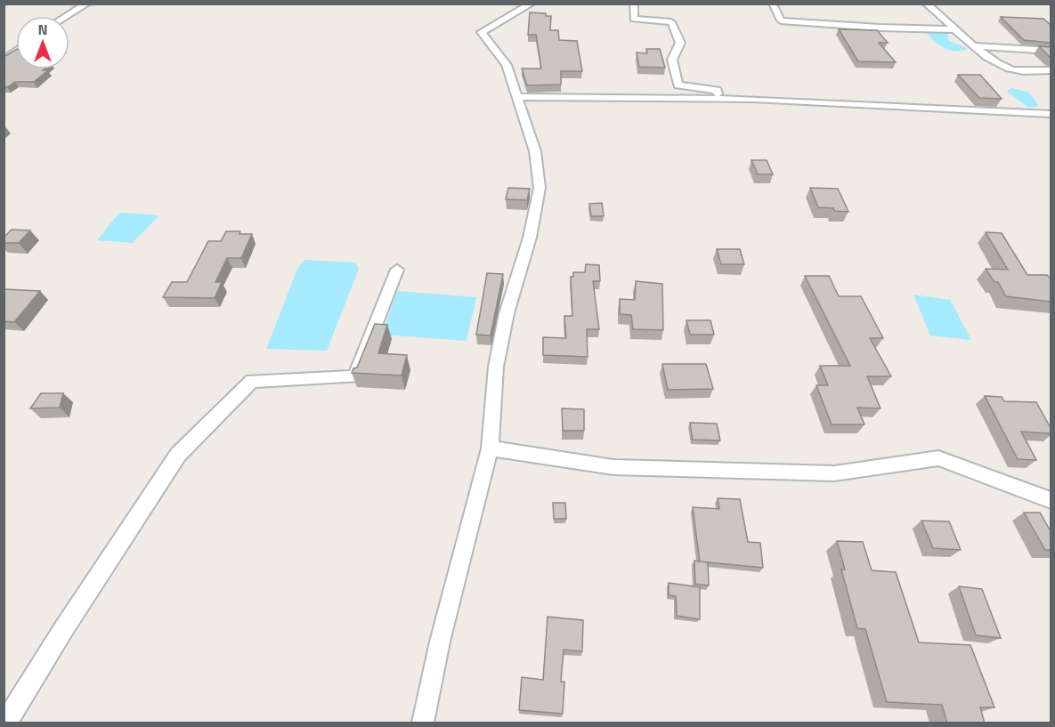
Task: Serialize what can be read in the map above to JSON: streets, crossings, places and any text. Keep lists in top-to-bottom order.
{
  "north": "top"
}
